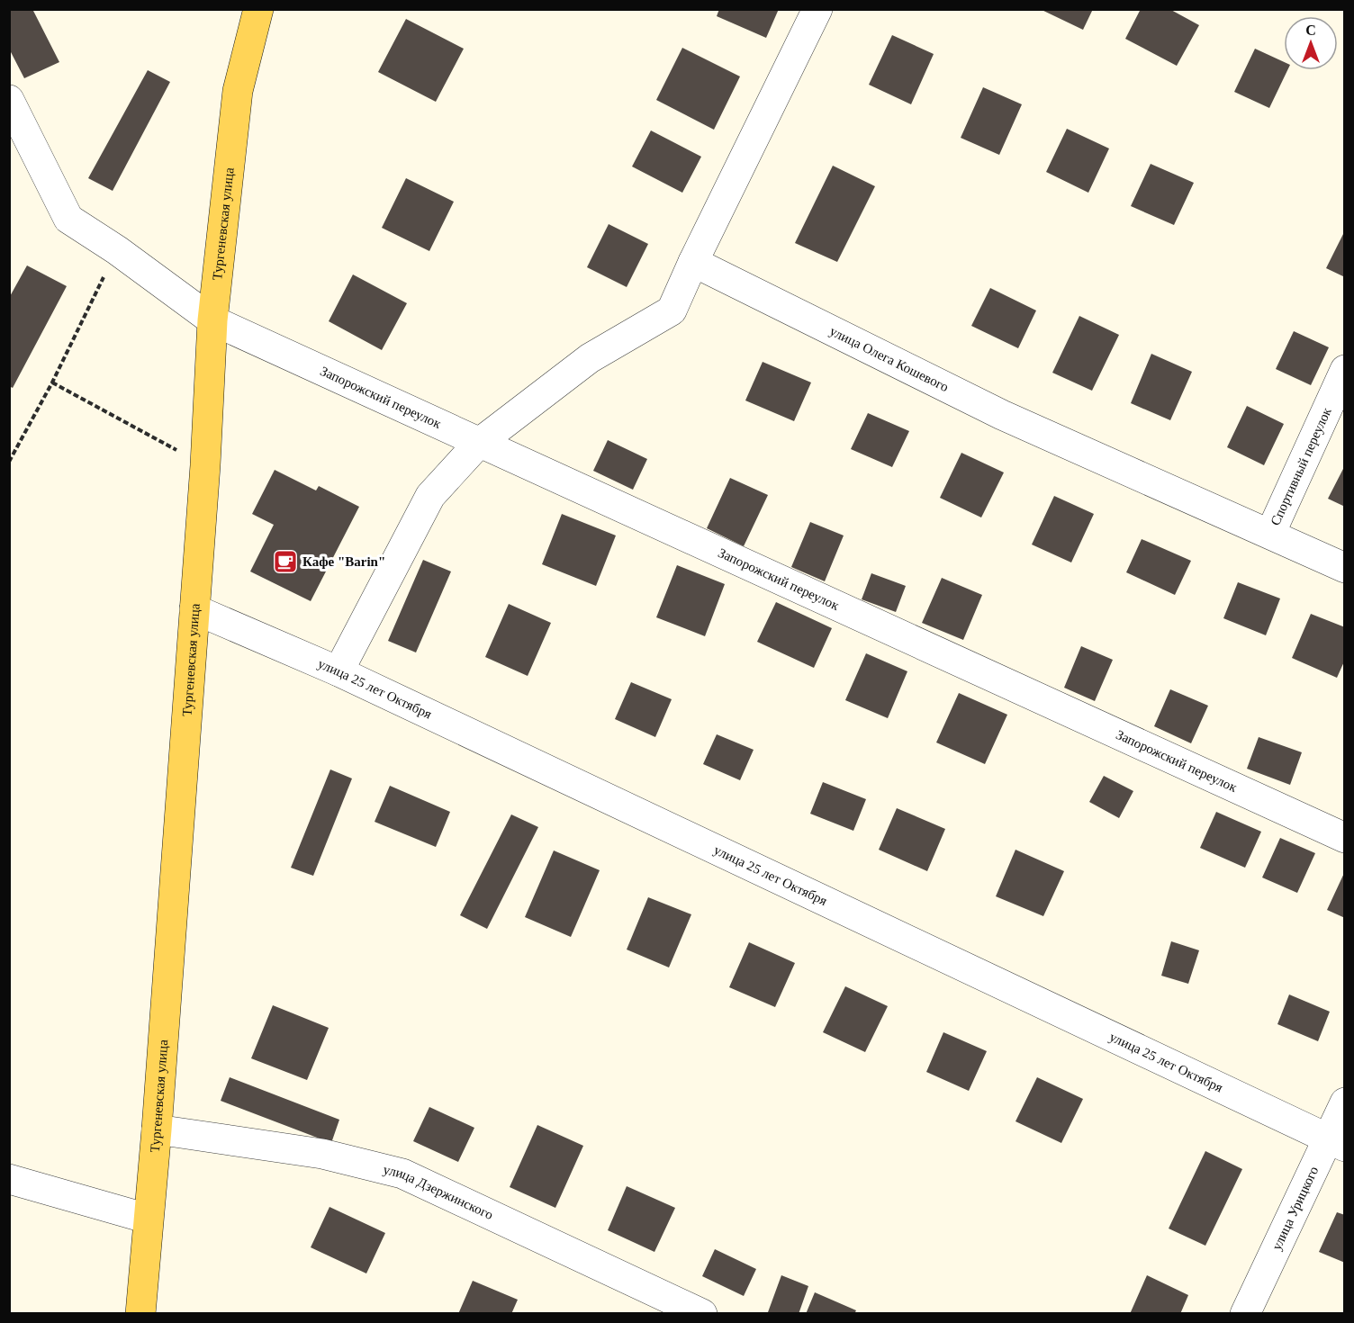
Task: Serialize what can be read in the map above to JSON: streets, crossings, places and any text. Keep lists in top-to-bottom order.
{
  "streets": {
    "main road": ["Тургеневская улица"],
    "street": [
      "улица Олега Кошевого",
      "Запорожский переулок",
      "Спортивный переулок",
      "улица 25 лет Октября",
      "улица Дзержинского",
      "улица Урицкого"
    ]
  },
  "crossings": [
    ["Тургеневская улица", "Запорожский переулок"],
    ["Тургеневская улица", "улица 25 лет Октября"],
    ["Тургеневская улица", "улица Дзержинского"],
    ["улица Олега Кошевого", "Спортивный переулок"],
    ["улица 25 лет Октября", "улица Урицкого"]
  ],
  "places": {
    "cafe": ["Кафе \"Barin\""]
  },
  "north": "top"
}
